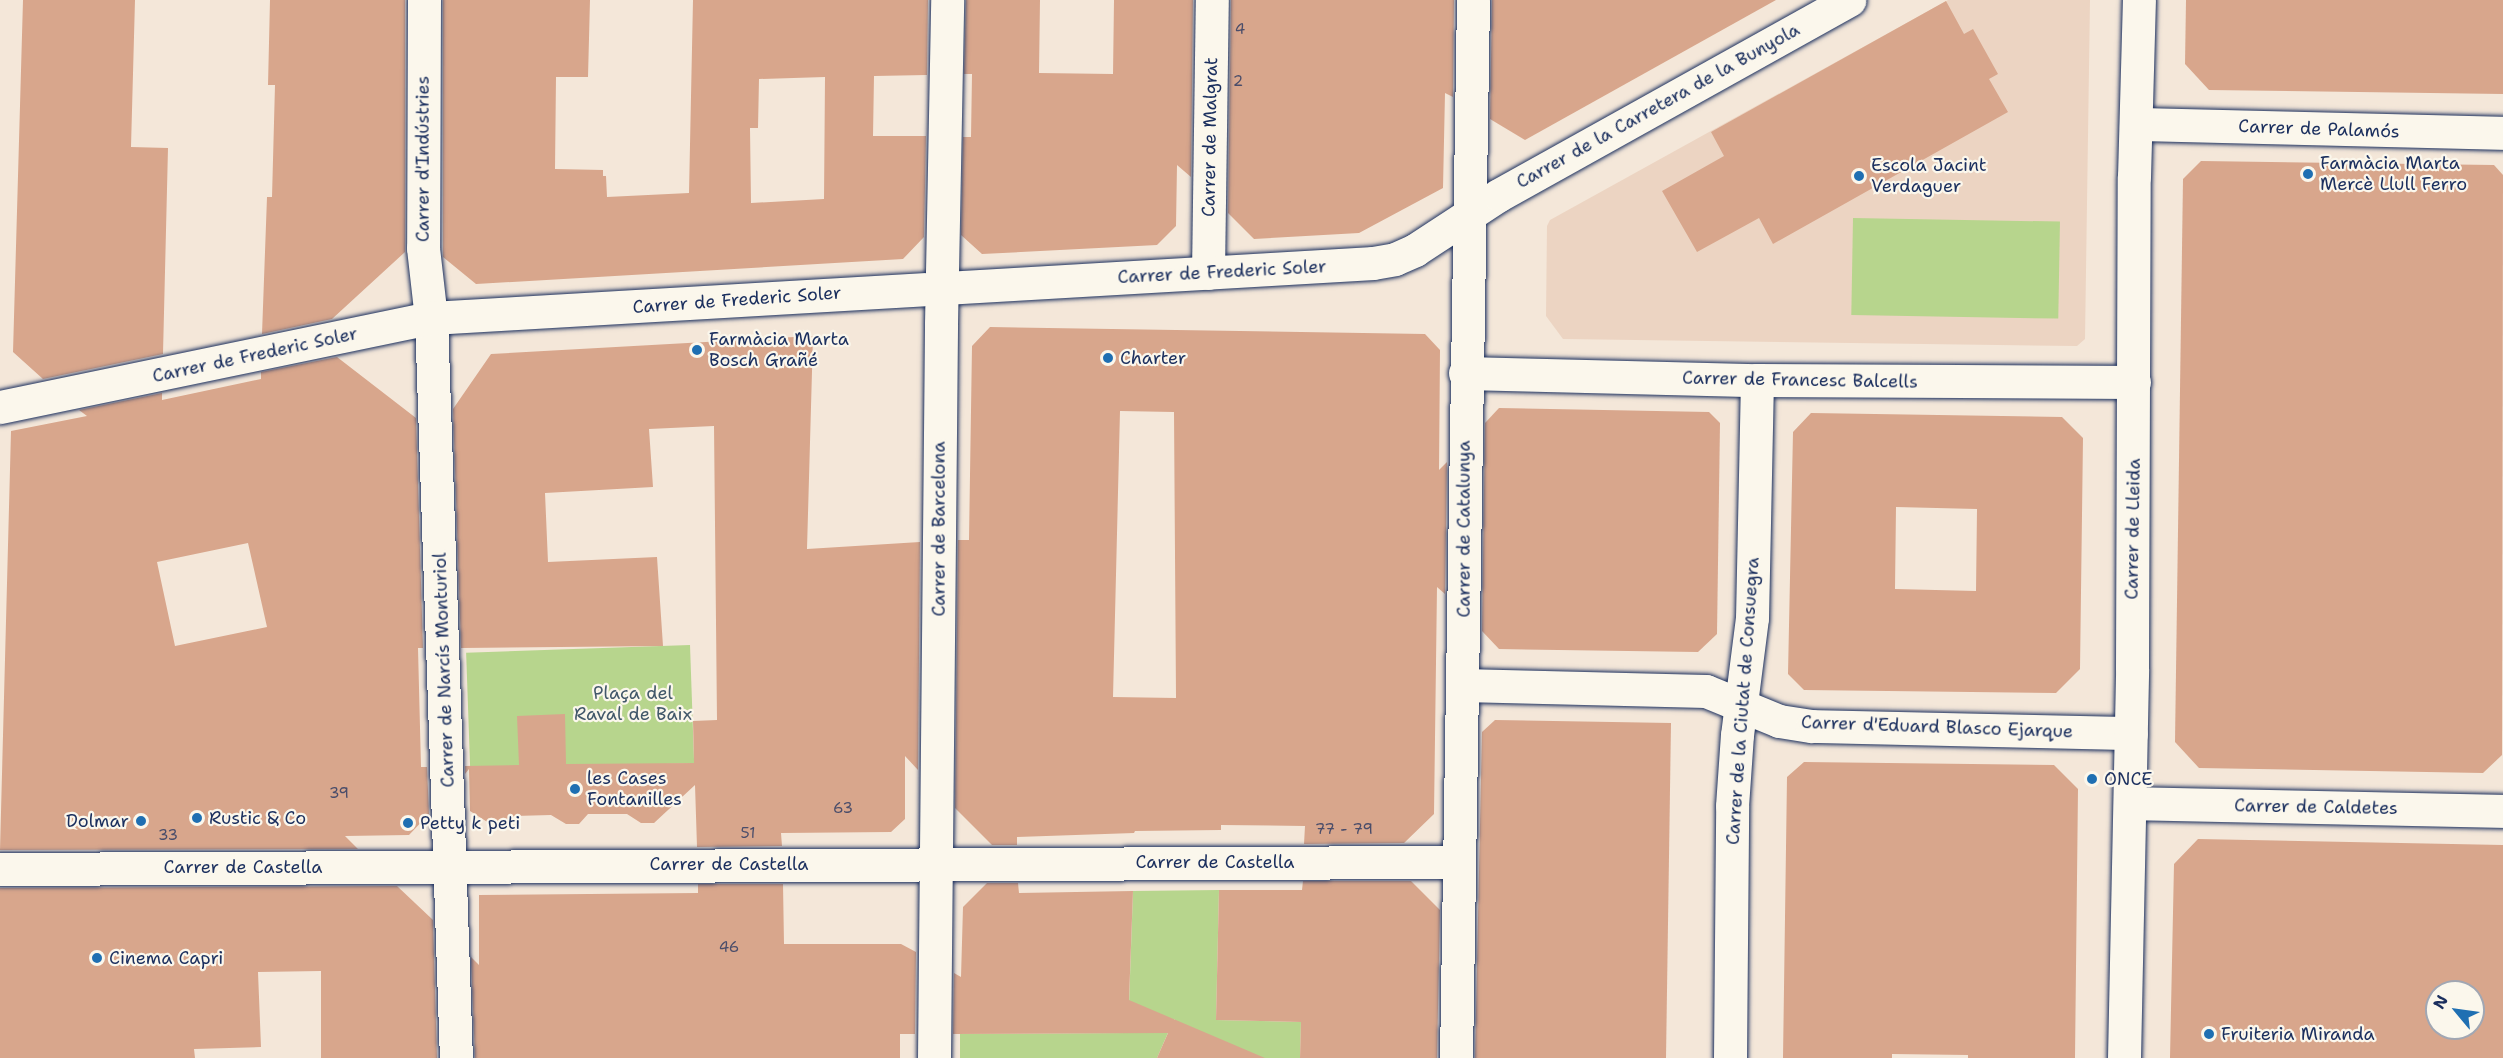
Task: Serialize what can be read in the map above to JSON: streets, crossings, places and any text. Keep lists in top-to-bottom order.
{
  "streets": {
    "street": [
      "Carrer de la Carretera de la Bunyola",
      "Carrer de Palamós",
      "Carrer de Malgrat",
      "Carrer d'Indústries",
      "Carrer de Frederic Soler",
      "Carrer de Francesc Balcells",
      "Carrer de Barcelona",
      "Carrer de Catalunya",
      "Carrer de Lleida",
      "Carrer de Narcís Monturiol",
      "Carrer de la Ciutat de Consuegra",
      "Carrer d'Eduard Blasco Ejarque",
      "Carrer de Caldetes",
      "Carrer de Castella"
    ]
  },
  "crossings": [
    ["Carrer de la Carretera de la Bunyola", "Carrer de Frederic Soler"],
    ["Carrer de la Carretera de la Bunyola", "Carrer de Catalunya"],
    ["Carrer de Palamós", "Carrer de Lleida"],
    ["Carrer de Malgrat", "Carrer de Frederic Soler"],
    ["Carrer d'Indústries", "Carrer de Frederic Soler"],
    ["Carrer d'Indústries", "Carrer de Narcís Monturiol"],
    ["Carrer de Frederic Soler", "Carrer de Barcelona"],
    ["Carrer de Frederic Soler", "Carrer de Catalunya"],
    ["Carrer de Frederic Soler", "Carrer de Narcís Monturiol"],
    ["Carrer de Francesc Balcells", "Carrer de Catalunya"],
    ["Carrer de Francesc Balcells", "Carrer de Lleida"],
    ["Carrer de Francesc Balcells", "Carrer de la Ciutat de Consuegra"],
    ["Carrer de Barcelona", "Carrer de Castella"],
    ["Carrer de Catalunya", "Carrer d'Eduard Blasco Ejarque"],
    ["Carrer de Catalunya", "Carrer de Castella"],
    ["Carrer de Lleida", "Carrer d'Eduard Blasco Ejarque"],
    ["Carrer de Lleida", "Carrer de Caldetes"],
    ["Carrer de Narcís Monturiol", "Carrer de Castella"],
    ["Carrer de la Ciutat de Consuegra", "Carrer d'Eduard Blasco Ejarque"]
  ],
  "parks": ["Plaça del Raval de Baix"],
  "places": [
    "Farmàcia Marta Mercè Llull Ferro",
    "Escola Jacint Verdaguer",
    "Farmàcia Marta Bosch Grañé",
    "Charter",
    "ONCE",
    "les Cases Fontanilles",
    "Rustic & Co",
    "Dolmar",
    "Petty k peti",
    "Cinema Capri",
    "Fruiteria Miranda"
  ],
  "house_numbers": [
    "4",
    "2",
    "39",
    "63",
    "77 - 79",
    "51",
    "33",
    "46"
  ],
  "north": "top left"
}
